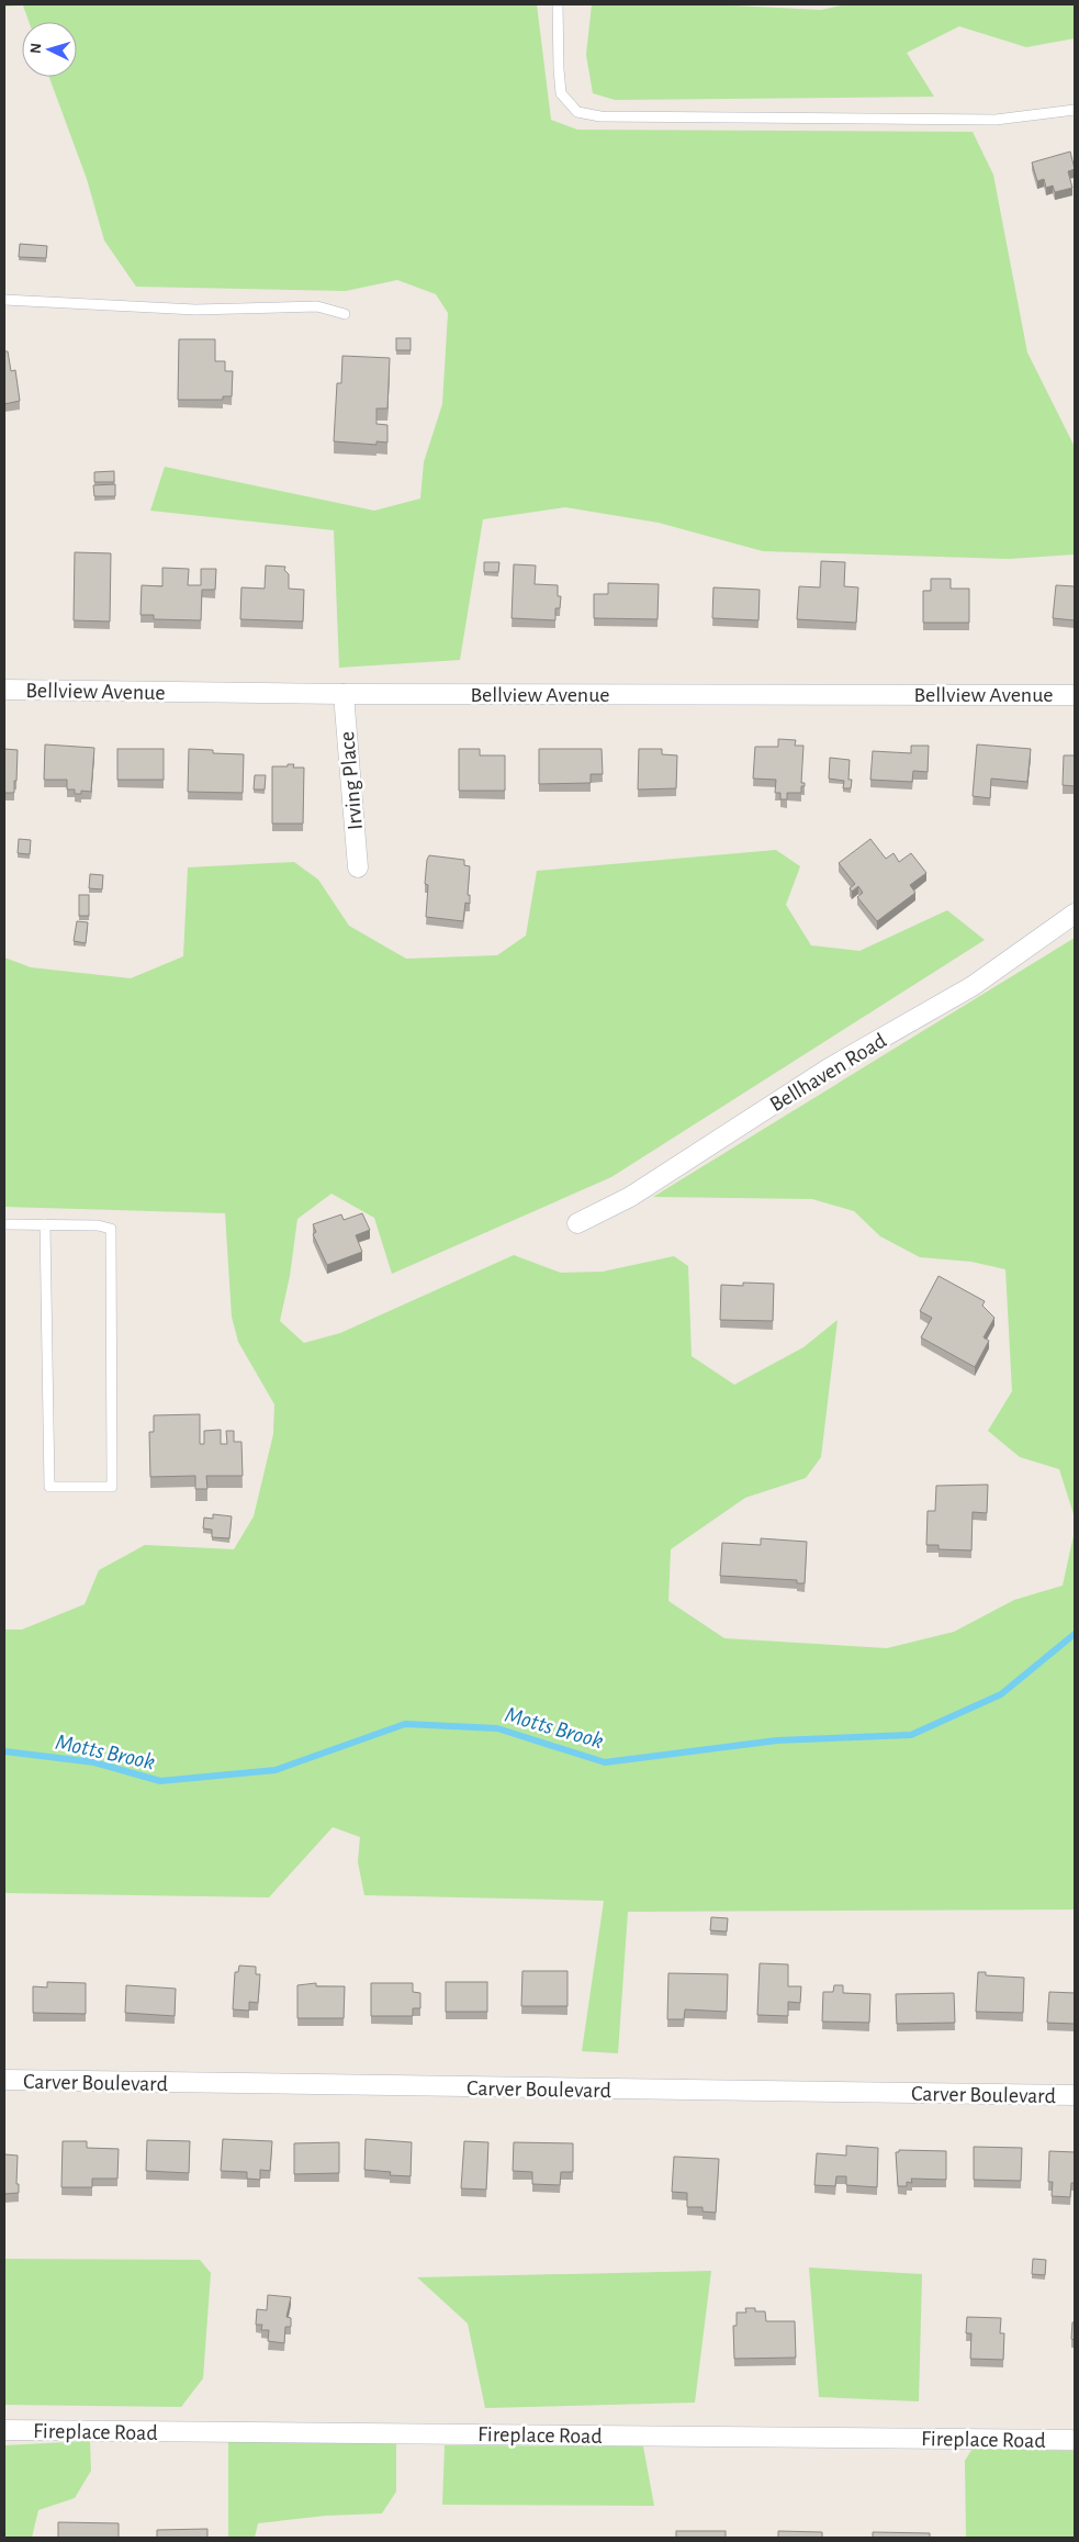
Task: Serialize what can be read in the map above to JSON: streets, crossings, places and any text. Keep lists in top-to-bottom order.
{
  "streets": {
    "street": [
      "Bellview Avenue",
      "Irving Place",
      "Bellhaven Road",
      "Carver Boulevard",
      "Fireplace Road"
    ]
  },
  "crossings": [
    ["Bellview Avenue", "Irving Place"]
  ],
  "water": ["Motts Brook"],
  "north": "left"
}
